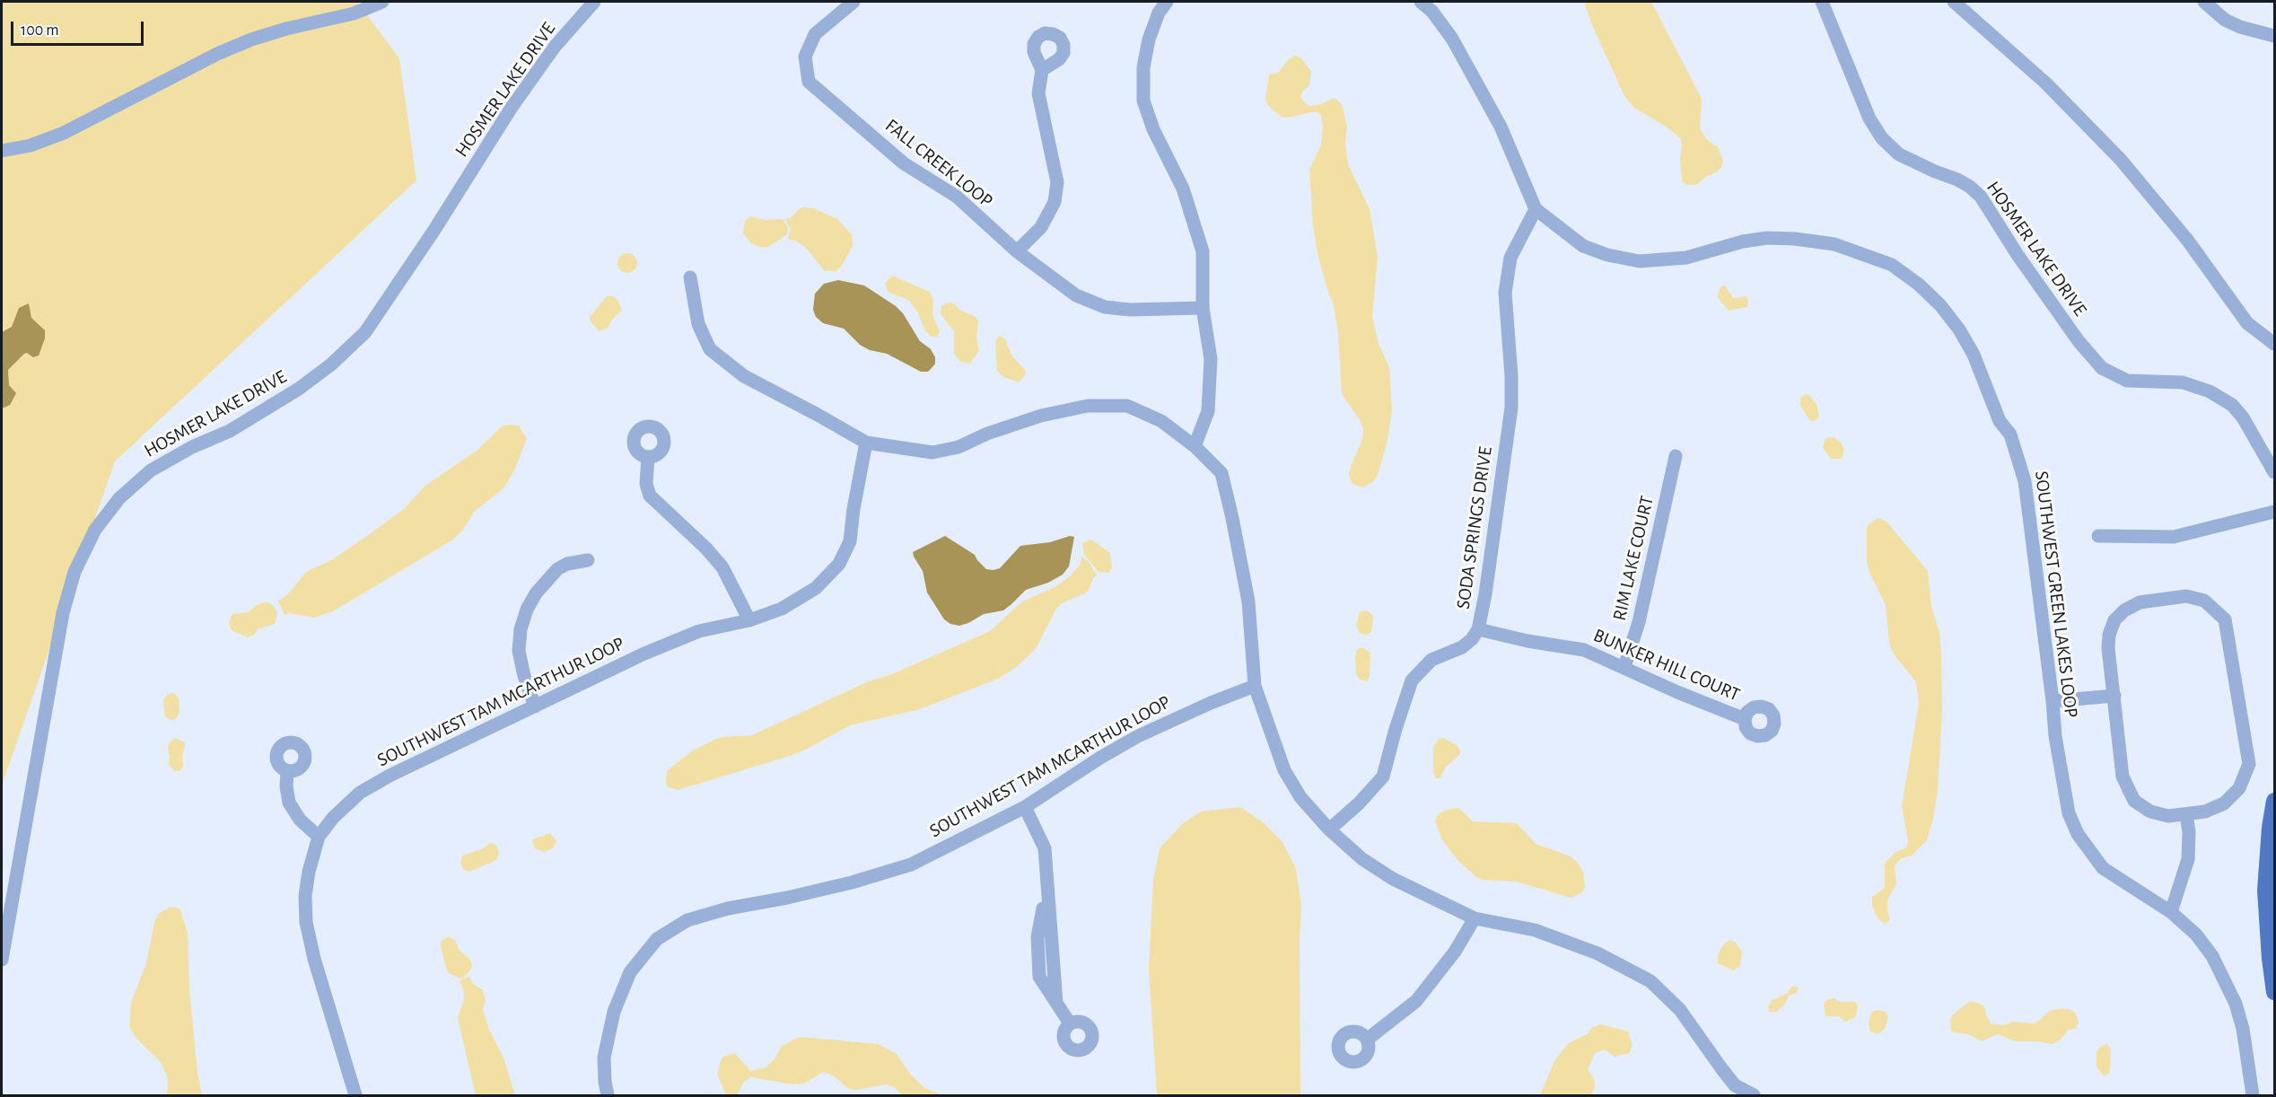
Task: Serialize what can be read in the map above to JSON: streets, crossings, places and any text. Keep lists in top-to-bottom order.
{
  "streets": {
    "street": [
      "HOSMER LAKE DRIVE",
      "FALL CREEK LOOP",
      "SODA SPRINGS DRIVE",
      "RIM LAKE COURT",
      "SOUTHWEST GREEN LAKES LOOP",
      "BUNKER HILL COURT",
      "SOUTHWEST TAM MCARTHUR LOOP"
    ]
  },
  "crossings": [
    ["SODA SPRINGS DRIVE", "SOUTHWEST GREEN LAKES LOOP"],
    ["SODA SPRINGS DRIVE", "BUNKER HILL COURT"],
    ["RIM LAKE COURT", "BUNKER HILL COURT"]
  ],
  "scale_bar": "100 m"
}
